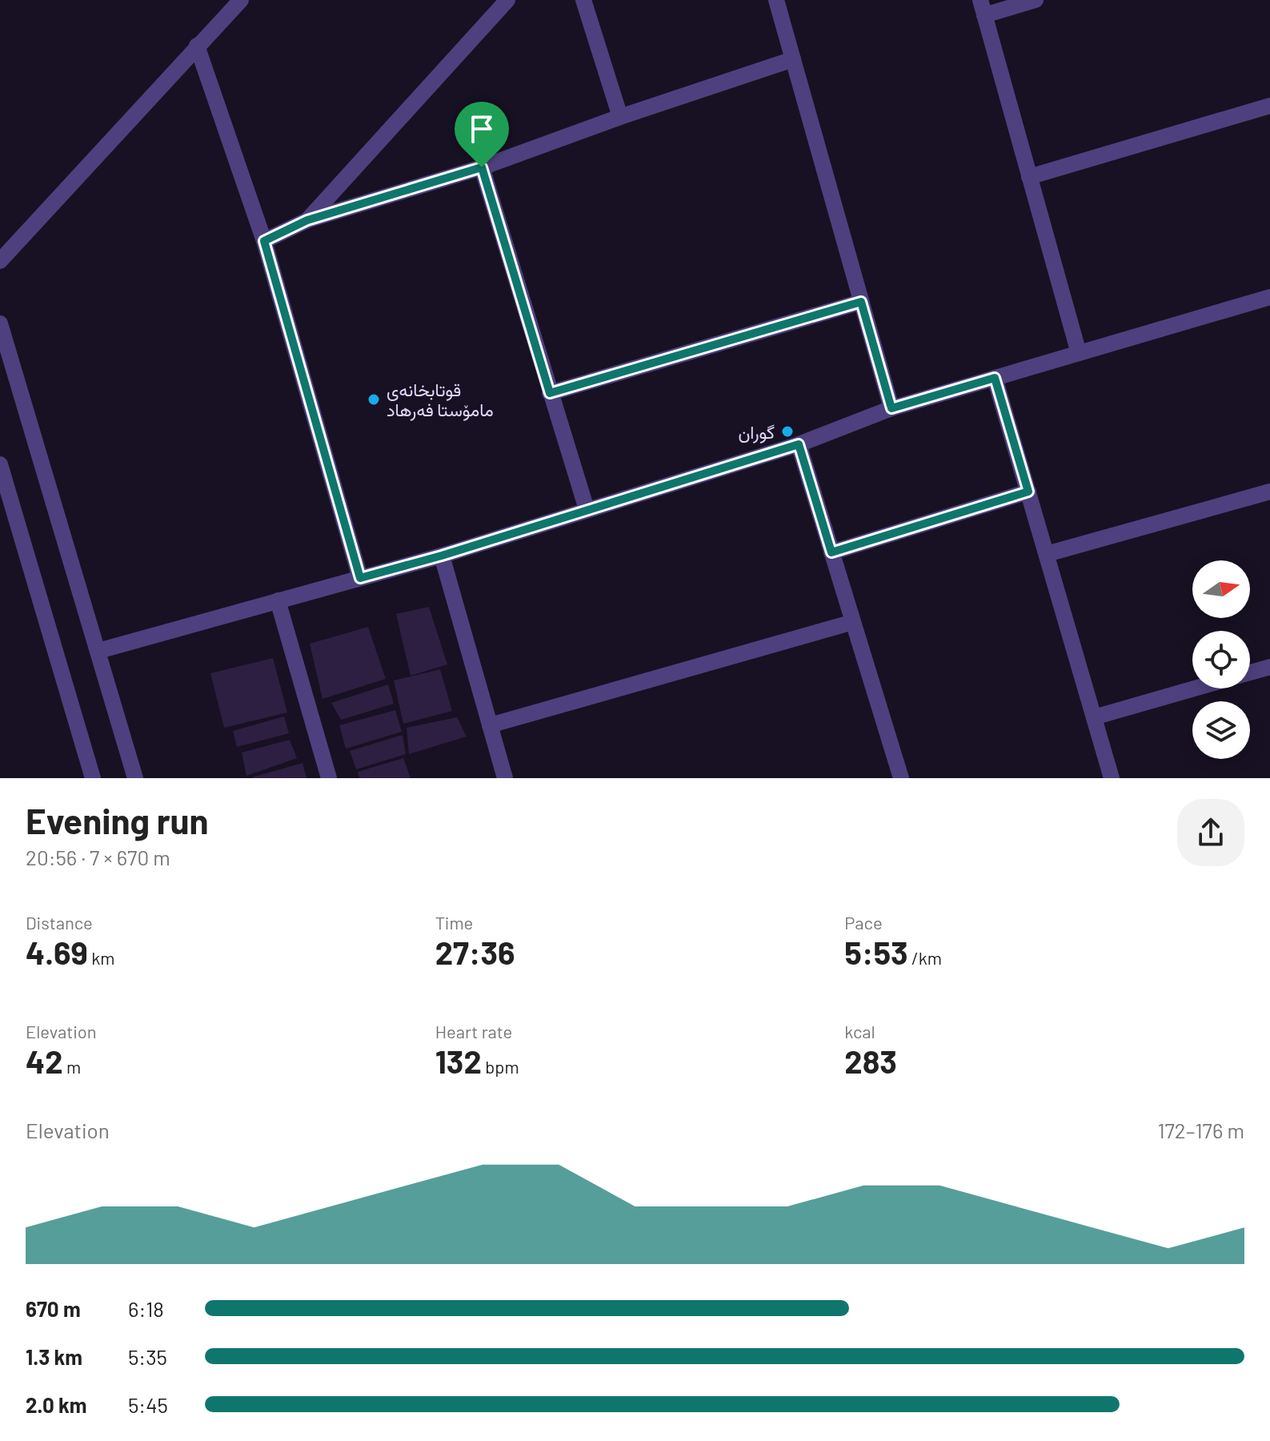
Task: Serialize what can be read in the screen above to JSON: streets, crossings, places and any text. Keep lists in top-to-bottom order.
{
  "places": ["قوتابخانەی مامۆستا فەرهاد", "گوران"],
  "north": "right",
  "page": {
    "heading": ["Evening run", "20:56 · 7 × 670 m"],
    "stats": [
      ["Distance", "4.69 km"],
      ["Time", "27:36"],
      ["Pace", "5:53 /km"],
      ["Elevation", "42 m"],
      ["Heart rate", "132 bpm"],
      ["kcal", "283"]
    ],
    "chart": ["Elevation", "172–176 m"],
    "list": [
      {
        "name": "670 m",
        "note": "6:18"
      },
      {
        "name": "1.3 km",
        "note": "5:35"
      },
      {
        "name": "2.0 km",
        "note": "5:45"
      }
    ]
  }
}
